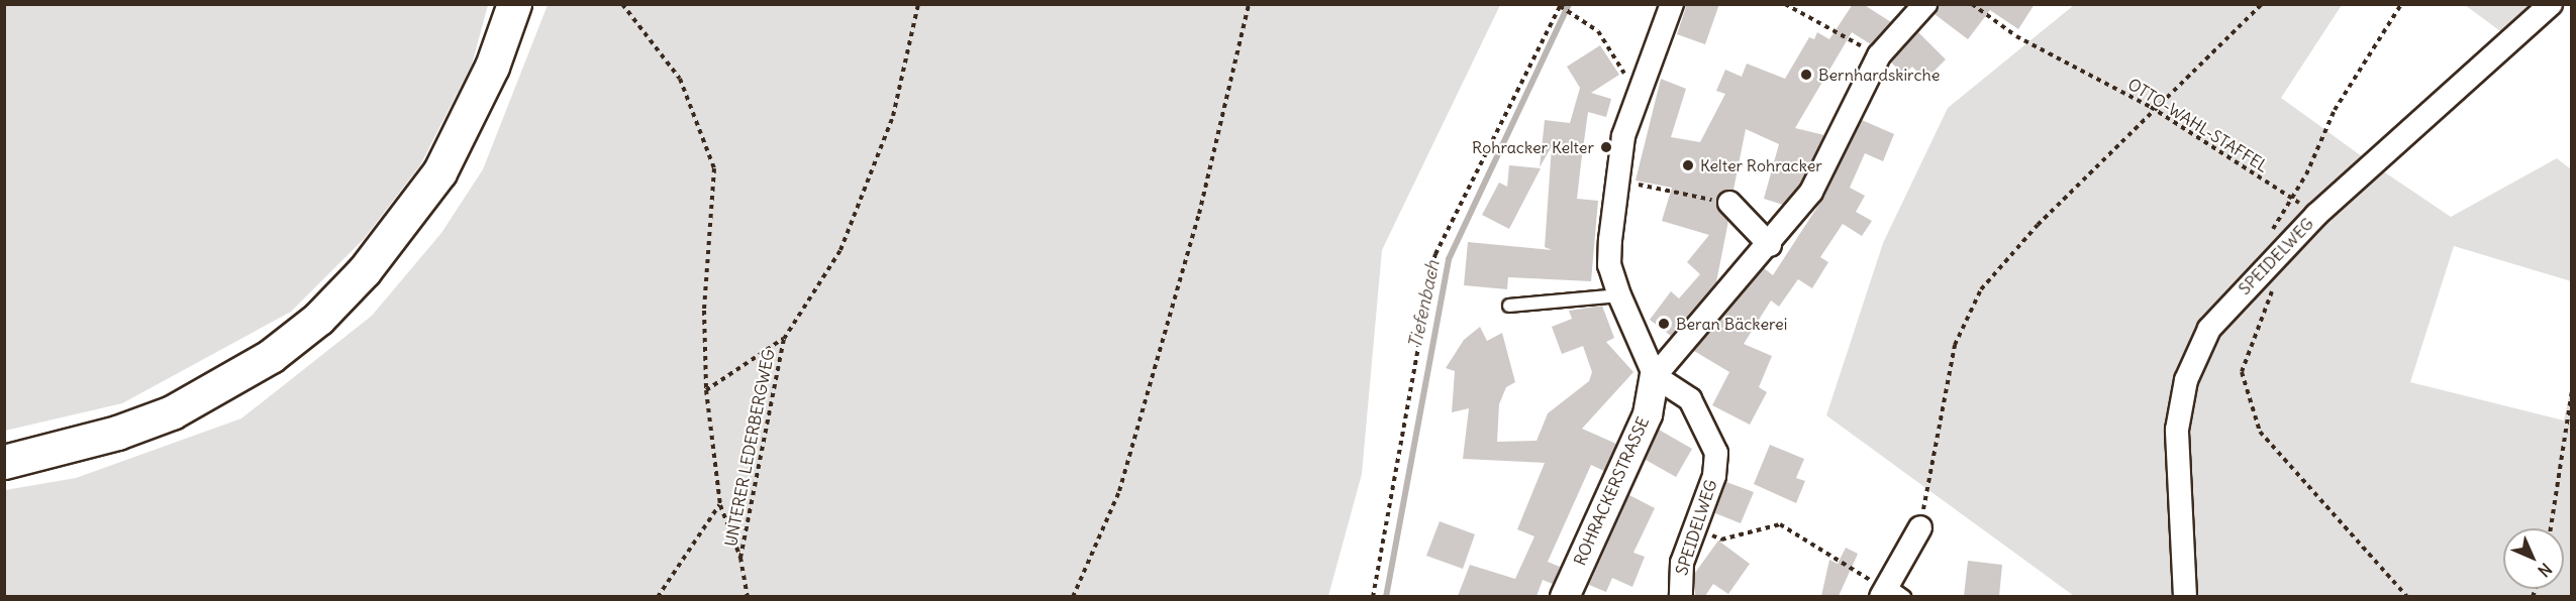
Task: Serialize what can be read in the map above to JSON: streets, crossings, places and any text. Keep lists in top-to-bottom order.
{
  "streets": {
    "street": ["SPEIDELWEG", "ROHRACKERSTRASSE"],
    "path": ["OTTO-WAHL-STAFFEL", "UNTERER LEDERBERGWEG"]
  },
  "crossings": [
    ["OTTO-WAHL-STAFFEL", "SPEIDELWEG"],
    ["SPEIDELWEG", "ROHRACKERSTRASSE"]
  ],
  "water": ["Tiefenbach"],
  "places": [
    "Bernhardskirche",
    "Rohracker Kelter",
    "Kelter Rohracker",
    "Beran Bäckerei"
  ],
  "north": "bottom right"
}
